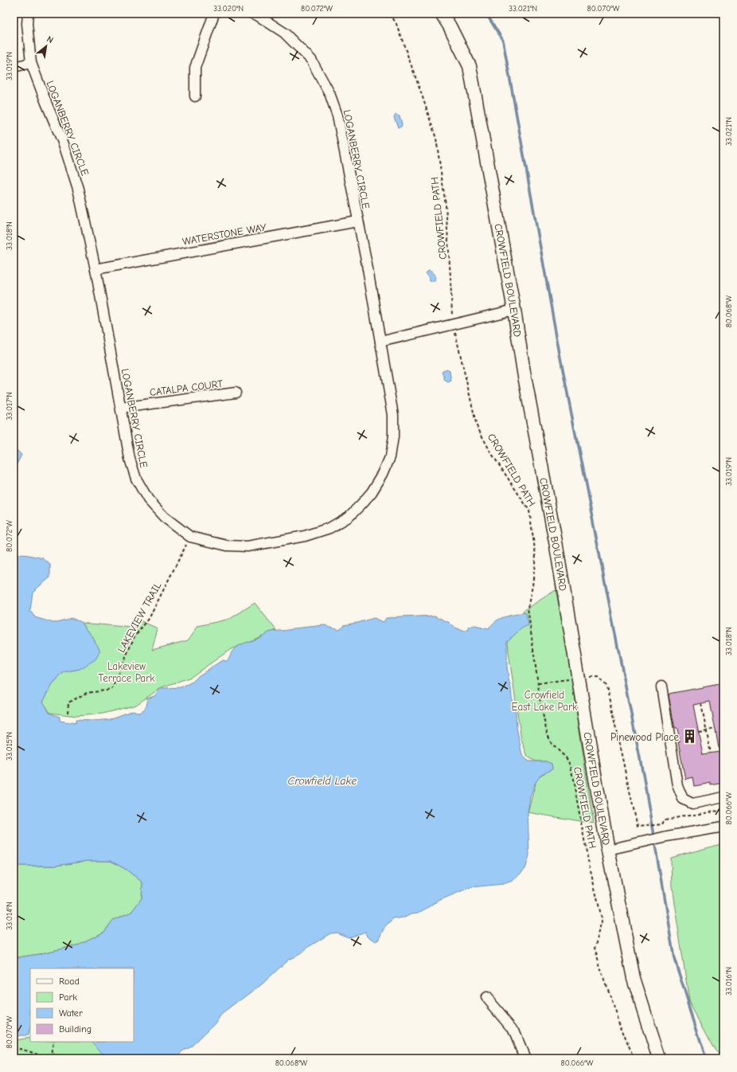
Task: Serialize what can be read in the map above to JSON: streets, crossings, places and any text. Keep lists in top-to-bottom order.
{
  "streets": {
    "main road": ["CROWFIELD BOULEVARD"],
    "street": ["LOGANBERRY CIRCLE", "WATERSTONE WAY", "CATALPA COURT"],
    "path": ["CROWFIELD PATH", "LAKEVIEW TRAIL"]
  },
  "crossings": [
    ["LOGANBERRY CIRCLE", "WATERSTONE WAY"],
    ["LOGANBERRY CIRCLE", "CATALPA COURT"],
    ["LOGANBERRY CIRCLE", "LAKEVIEW TRAIL"]
  ],
  "water": ["Crowfield Lake"],
  "parks": ["Lakeview Terrace Park", "Crowfield East Lake Park"],
  "places": {
    "building": ["Pinewood Place"]
  },
  "legend": [
    "Road",
    "Park",
    "Water",
    "Building"
  ],
  "north": "top right",
  "coordinates": [
    "33.020°N",
    "80.072°W",
    "33.021°N",
    "80.070°W",
    "33.019°N",
    "33.018°N",
    "80.068°W",
    "33.017°N",
    "33.015°N",
    "80.066°W",
    "33.014°N",
    "33.016°N"
  ]
}
